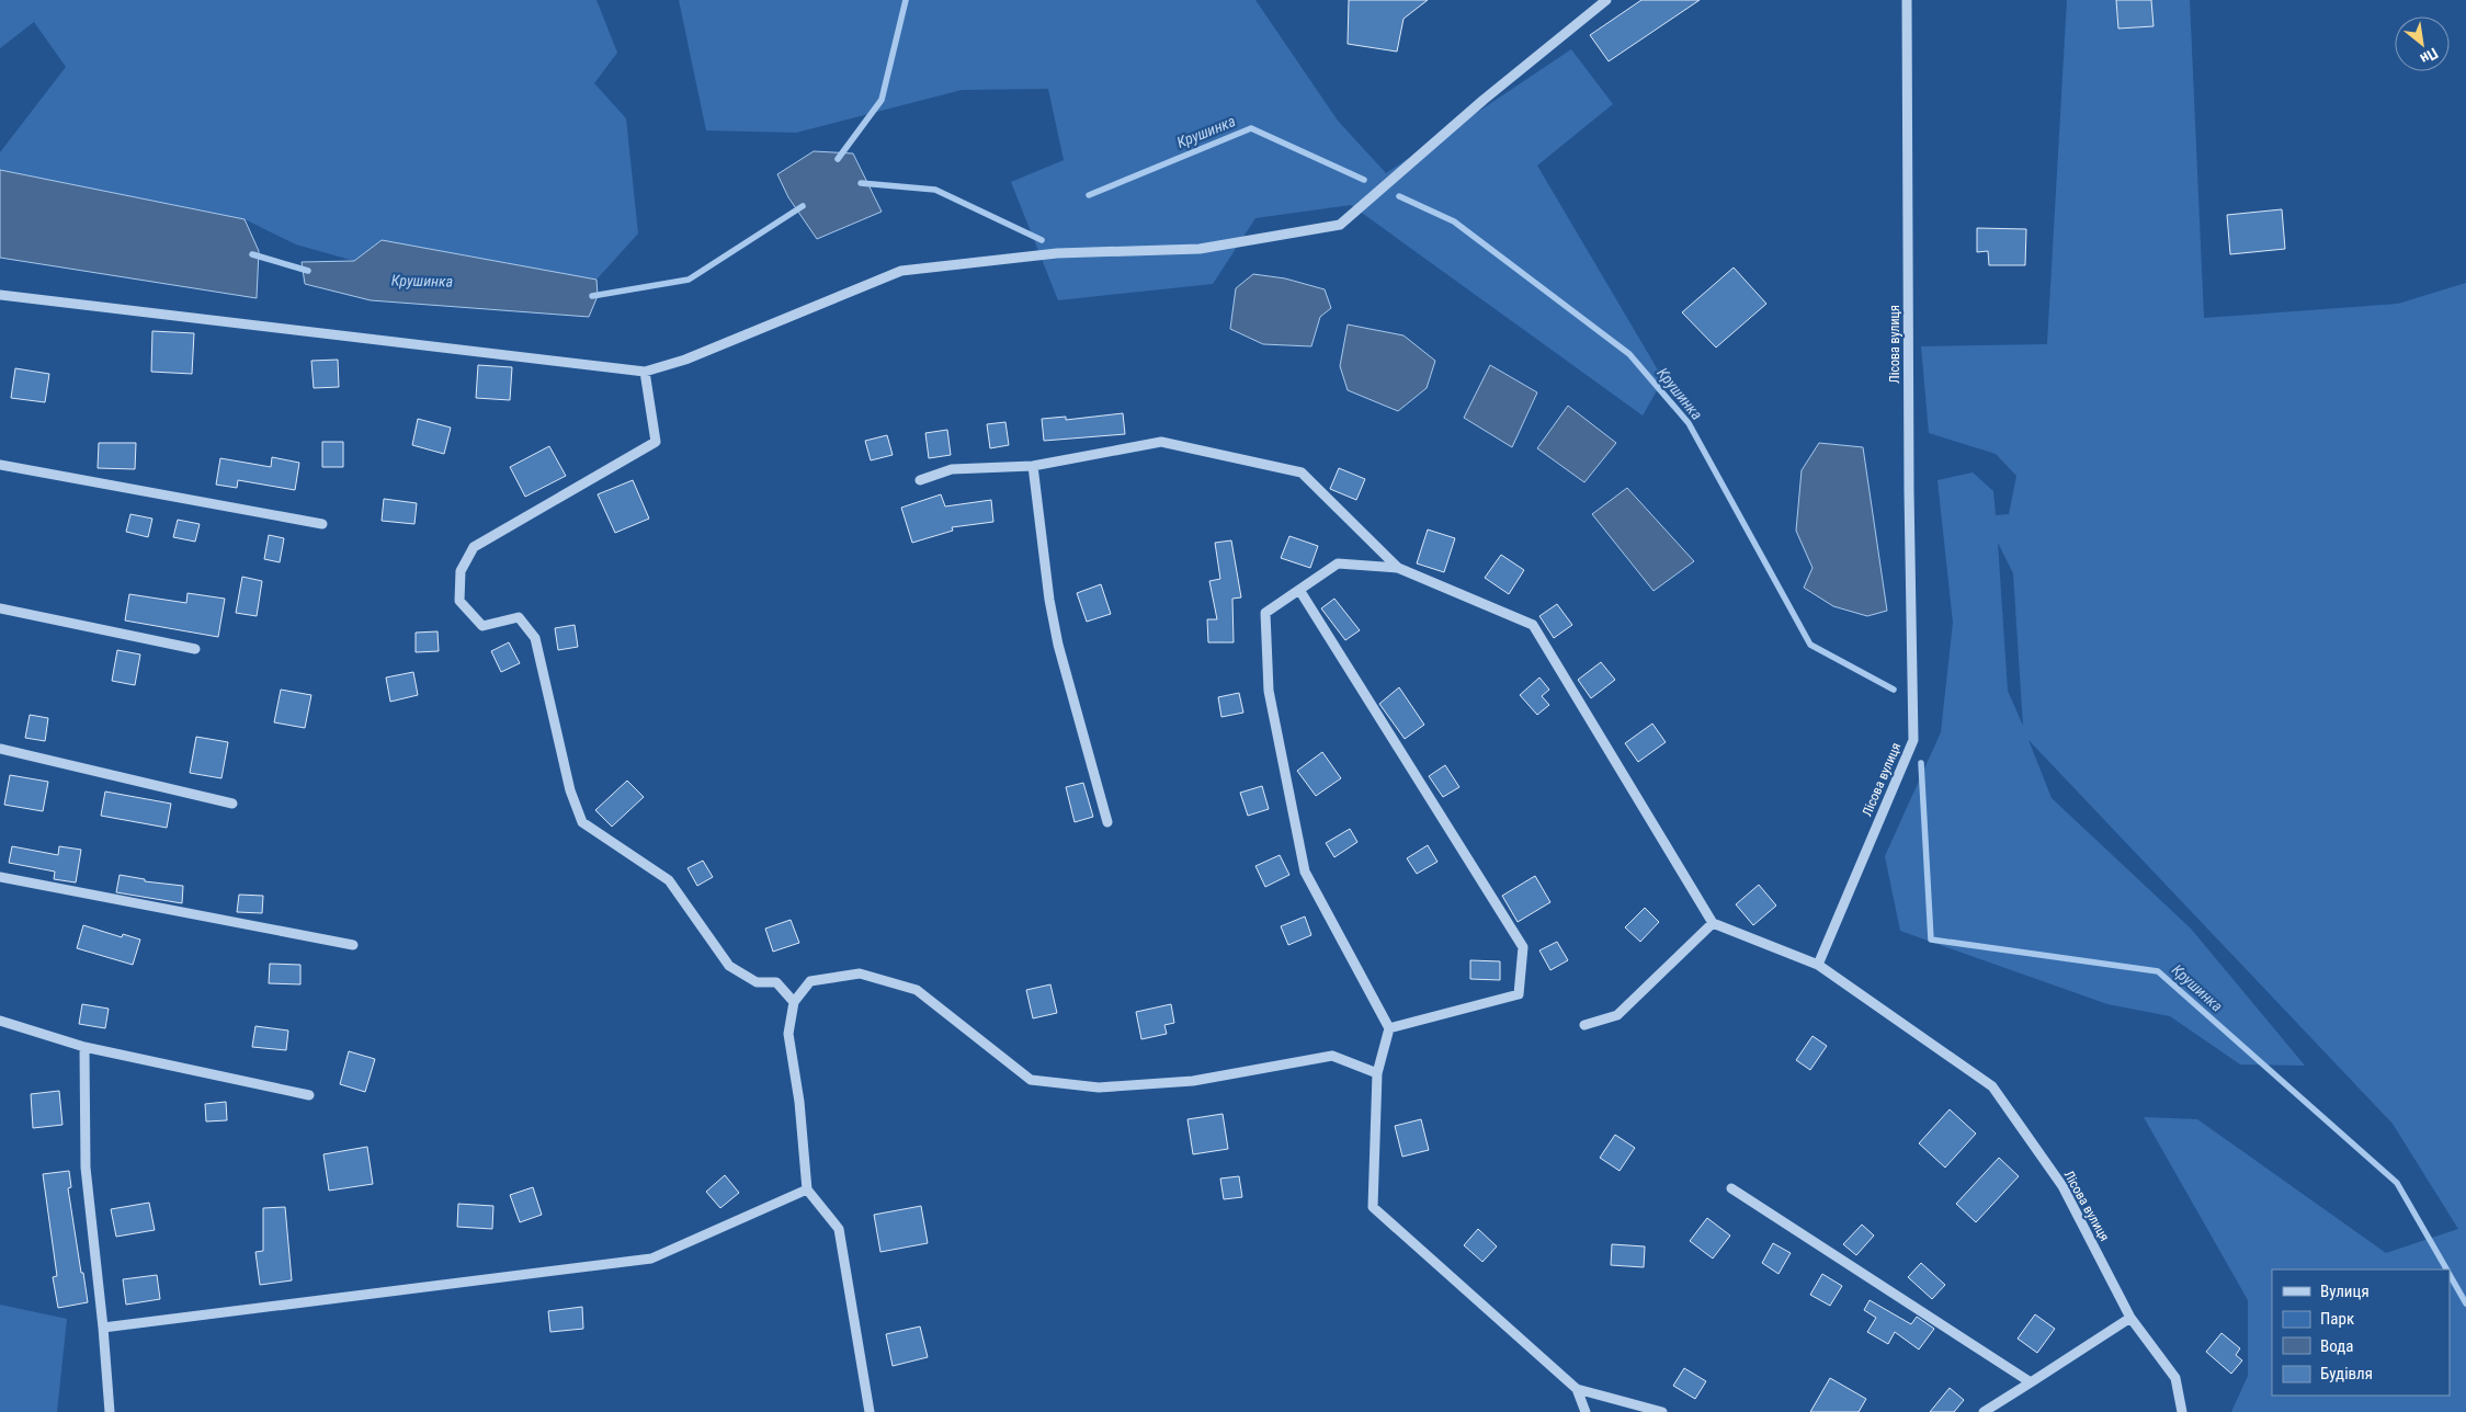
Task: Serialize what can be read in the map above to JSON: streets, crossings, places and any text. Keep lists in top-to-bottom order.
{
  "streets": {
    "street": ["Лісова вулиця"]
  },
  "water": ["Крушинка"],
  "legend": [
    "Вулиця",
    "Парк",
    "Вода",
    "Будівля"
  ],
  "north": "bottom right"
}
